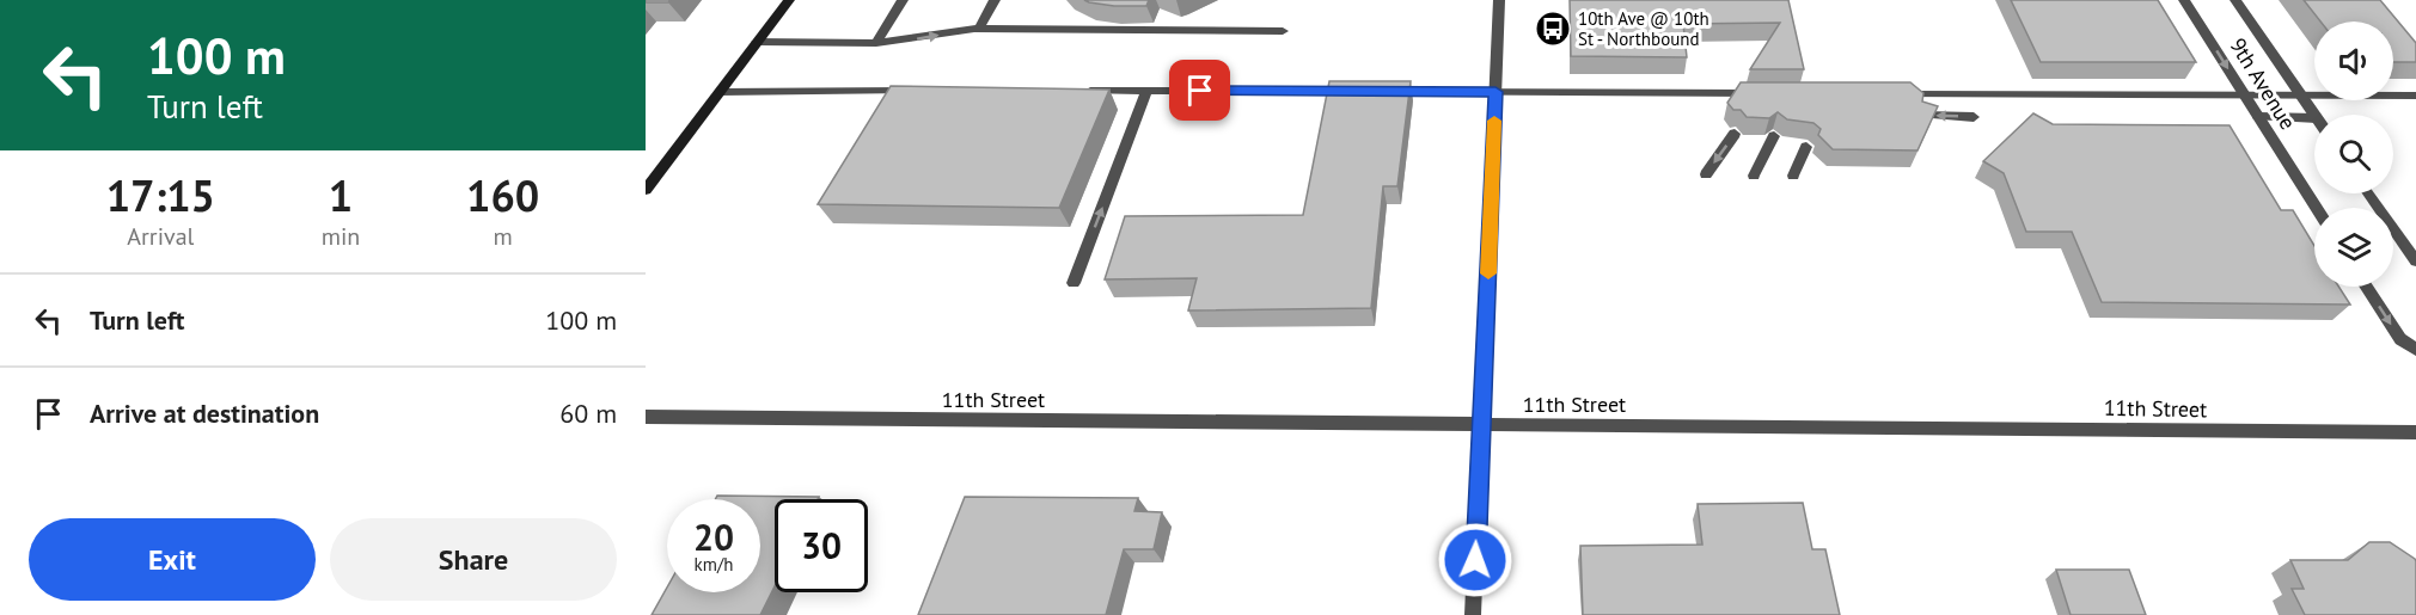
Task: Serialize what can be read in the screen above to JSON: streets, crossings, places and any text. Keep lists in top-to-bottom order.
{
  "streets": {
    "street": ["9th Avenue", "11th Street"]
  },
  "places": {
    "bus stop": ["10th Ave @ 10th St - Northbound"]
  },
  "page": {
    "turn": ["100 m", "Turn left"],
    "eta": [
      "17:15",
      "Arrival",
      "1",
      "min",
      "160",
      "m"
    ],
    "list": [
      {
        "name": "Turn left",
        "value": "100 m"
      },
      {
        "name": "Arrive at destination",
        "value": "60 m"
      }
    ],
    "speed": "20 km/h",
    "limit": "30",
    "buttons": ["Exit", "Share"]
  }
}
